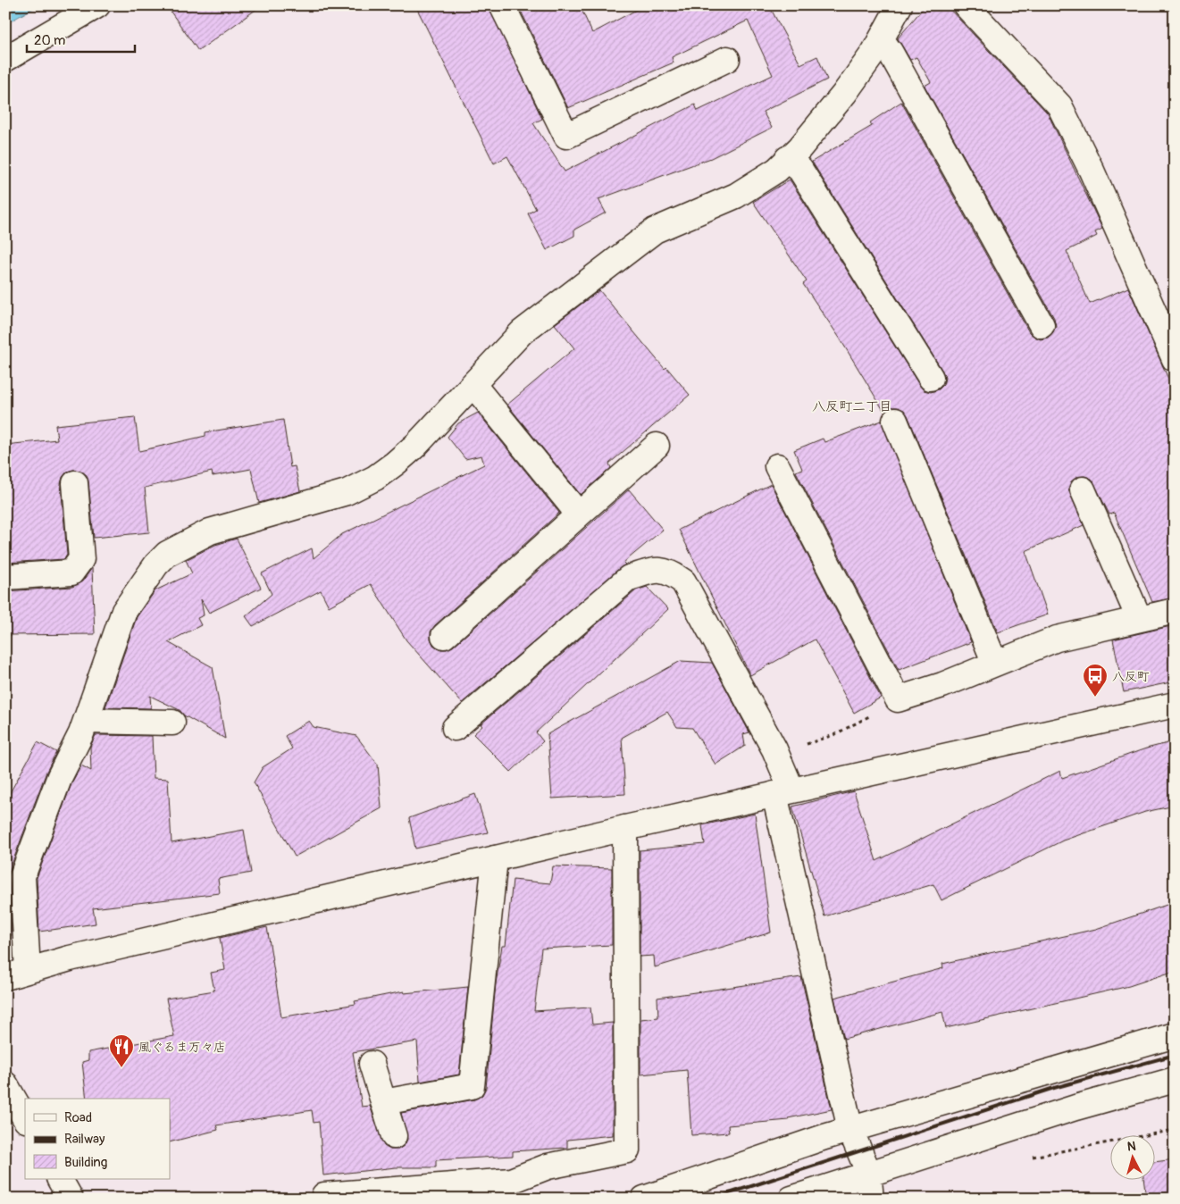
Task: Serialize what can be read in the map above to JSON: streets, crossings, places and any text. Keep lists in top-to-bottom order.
{
  "districts": ["八反町二丁目"],
  "places": {
    "bus stop": ["八反町"],
    "restaurant": ["風ぐるま万々店"]
  },
  "legend": ["Road", "Railway", "Building"],
  "scale_bar": "20 m",
  "north": "top"
}
